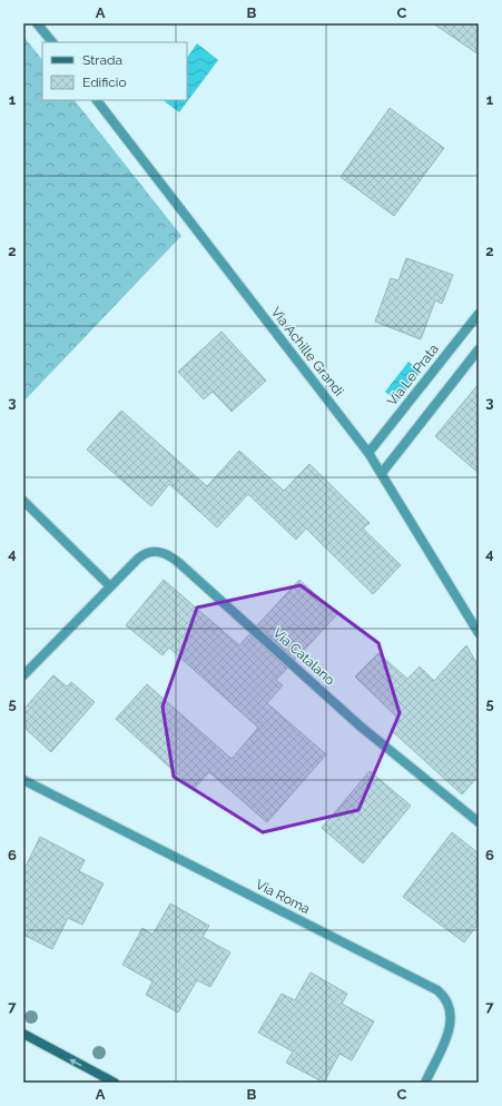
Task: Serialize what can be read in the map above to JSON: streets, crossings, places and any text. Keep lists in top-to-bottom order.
{
  "streets": {
    "street": [
      "Via Achille Grandi",
      "Via Le Prata",
      "Via Catalano",
      "Via Roma"
    ]
  },
  "crossings": [
    ["Via Achille Grandi", "Via Le Prata"]
  ],
  "legend": ["Strada", "Edificio"],
  "grid": {
    "columns": ["A", "B", "C"],
    "rows": [
      "1",
      "2",
      "3",
      "4",
      "5",
      "6",
      "7"
    ]
  }
}
